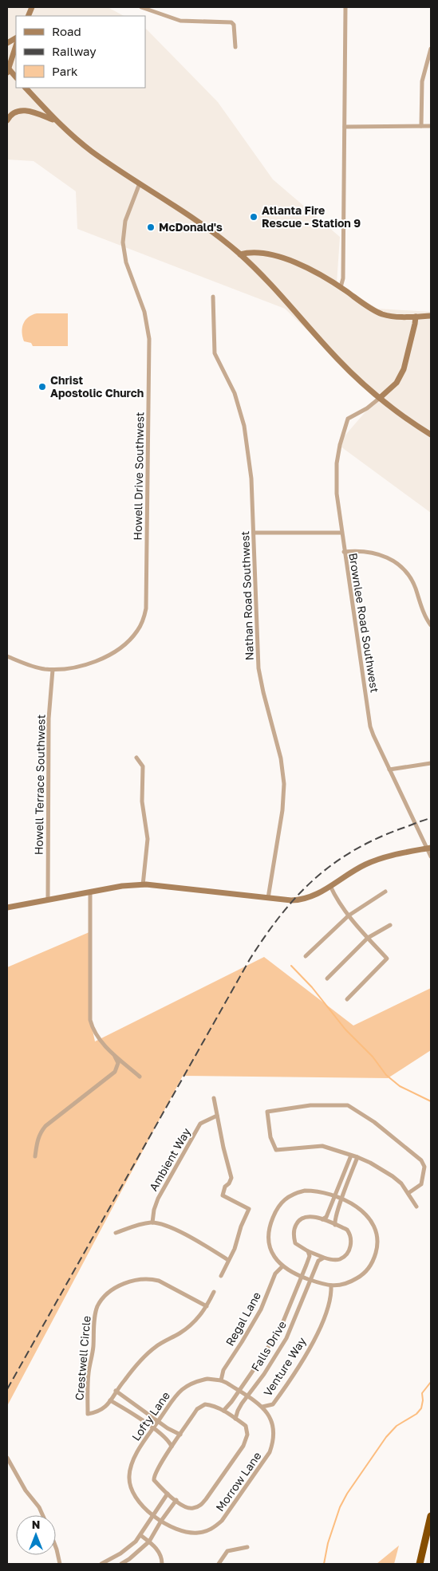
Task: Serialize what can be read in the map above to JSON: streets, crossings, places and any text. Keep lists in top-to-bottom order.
{
  "streets": {
    "street": [
      "Howell Drive Southwest",
      "Nathan Road Southwest",
      "Brownlee Road Southwest",
      "Howell Terrace Southwest",
      "Ambient Way",
      "Regal Lane",
      "Falls Drive",
      "Crestwell Circle",
      "Venture Way",
      "Lofty Lane",
      "Morrow Lane"
    ]
  },
  "crossings": [
    ["Howell Drive Southwest", "Howell Terrace Southwest"],
    ["Regal Lane", "Lofty Lane"],
    ["Falls Drive", "Lofty Lane"],
    ["Falls Drive", "Morrow Lane"],
    ["Venture Way", "Morrow Lane"],
    ["Lofty Lane", "Morrow Lane"]
  ],
  "places": ["Atlanta Fire Rescue - Station 9", "McDonald's", "Christ Apostolic Church"],
  "legend": ["Road", "Railway", "Park"],
  "north": "top"
}
